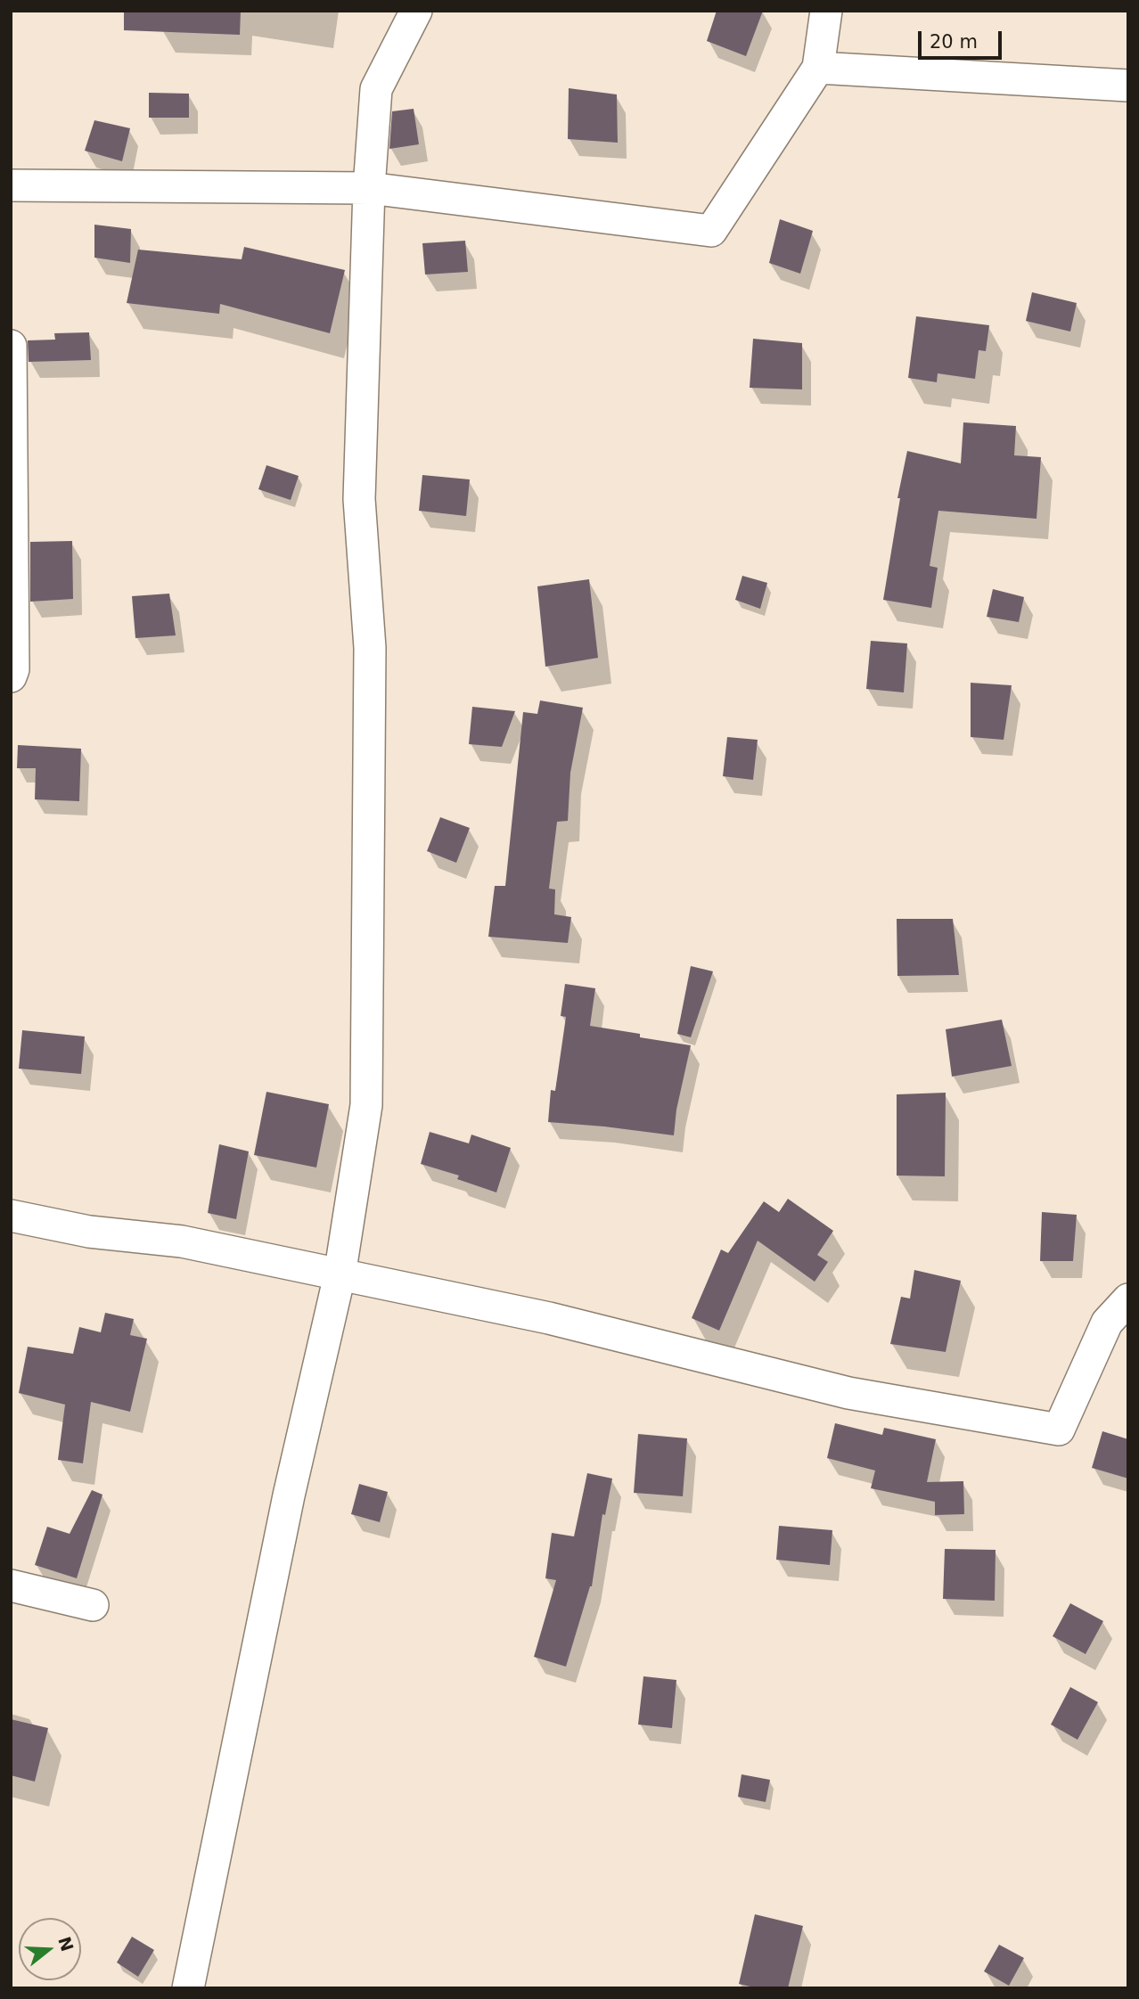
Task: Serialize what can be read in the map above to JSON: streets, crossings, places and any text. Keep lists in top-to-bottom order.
{
  "scale_bar": "20 m",
  "north": "right"
}
